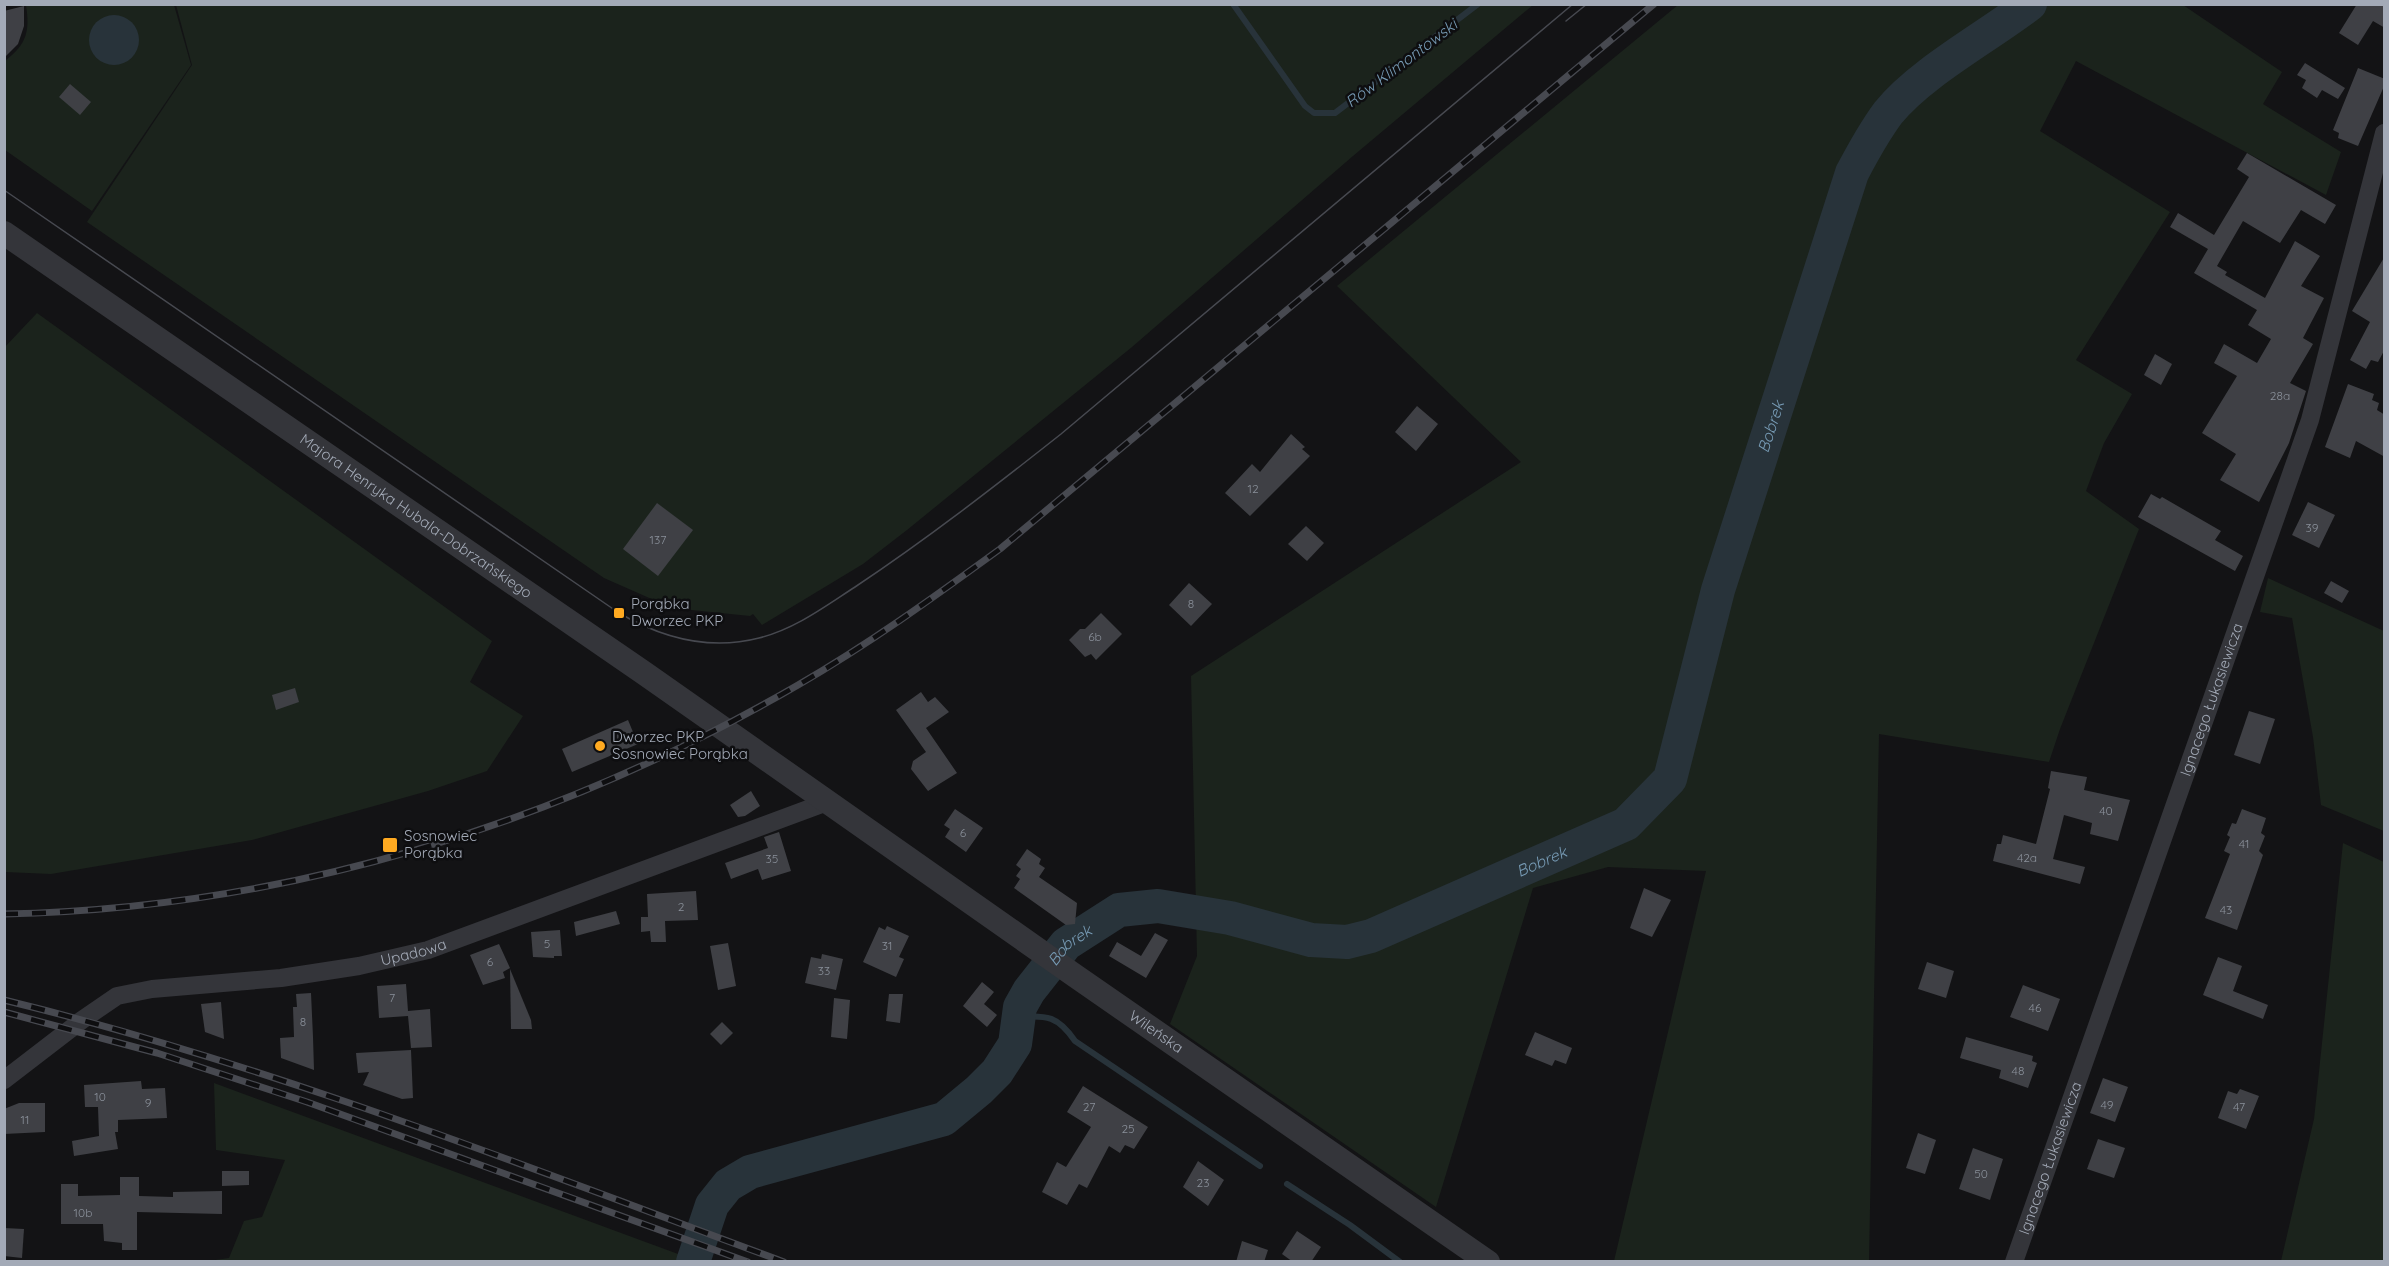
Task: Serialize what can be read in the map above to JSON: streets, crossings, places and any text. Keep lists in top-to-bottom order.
{
  "streets": {
    "street": [
      "Majora Henryka Hubala-Dobrzańskiego",
      "Ignacego Łukasiewicza",
      "Upadowa",
      "Wileńska"
    ]
  },
  "crossings": [
    ["Majora Henryka Hubala-Dobrzańskiego", "Upadowa"],
    ["Majora Henryka Hubala-Dobrzańskiego", "Wileńska"],
    ["Upadowa", "Wileńska"]
  ],
  "water": ["Rów Klimontowski", "Bobrek"],
  "places": {
    "transit": ["Porąbka Dworzec PKP", "Sosnowiec Porąbka"],
    "other": ["Dworzec PKP Sosnowiec Porąbka"]
  },
  "house_numbers": [
    "28a",
    "12",
    "39",
    "137",
    "8",
    "6b",
    "40",
    "6",
    "41",
    "42a",
    "35",
    "2",
    "43",
    "5",
    "31",
    "6",
    "33",
    "7",
    "46",
    "8",
    "48",
    "10",
    "9",
    "49",
    "27",
    "47",
    "11",
    "25",
    "50",
    "23",
    "10b"
  ]
}
